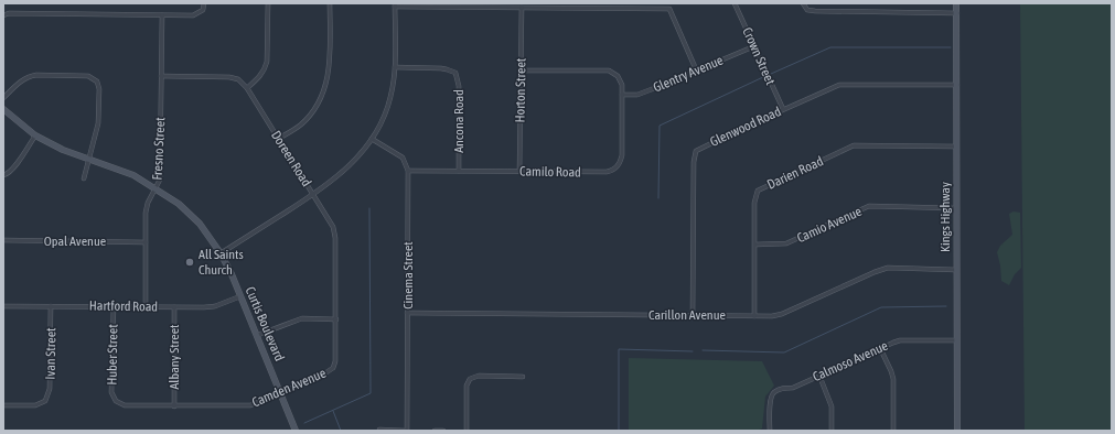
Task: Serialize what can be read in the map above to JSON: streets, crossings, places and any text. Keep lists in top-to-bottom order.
{
  "streets": {
    "street": [
      "Crown Street",
      "Glentry Avenue",
      "Horton Street",
      "Ancona Road",
      "Glenwood Road",
      "Fresno Street",
      "Doreen Road",
      "Camilo Road",
      "Darien Road",
      "Kings Highway",
      "Camio Avenue",
      "Opal Avenue",
      "Cinema Street",
      "Hartford Road",
      "Carillon Avenue",
      "Curtis Boulevard",
      "Ivan Street",
      "Huber Street",
      "Albany Street",
      "Calmoso Avenue",
      "Camden Avenue"
    ]
  },
  "crossings": [
    ["Crown Street", "Glentry Avenue"],
    ["Crown Street", "Glenwood Road"],
    ["Glentry Avenue", "Camilo Road"],
    ["Horton Street", "Camilo Road"],
    ["Ancona Road", "Camilo Road"],
    ["Glenwood Road", "Kings Highway"],
    ["Glenwood Road", "Carillon Avenue"],
    ["Fresno Street", "Doreen Road"],
    ["Fresno Street", "Opal Avenue"],
    ["Fresno Street", "Hartford Road"],
    ["Fresno Street", "Curtis Boulevard"],
    ["Doreen Road", "Camden Avenue"],
    ["Camilo Road", "Cinema Street"],
    ["Darien Road", "Kings Highway"],
    ["Darien Road", "Camio Avenue"],
    ["Darien Road", "Carillon Avenue"],
    ["Kings Highway", "Camio Avenue"],
    ["Kings Highway", "Carillon Avenue"],
    ["Kings Highway", "Calmoso Avenue"],
    ["Cinema Street", "Carillon Avenue"],
    ["Hartford Road", "Curtis Boulevard"],
    ["Hartford Road", "Ivan Street"],
    ["Hartford Road", "Huber Street"],
    ["Hartford Road", "Albany Street"],
    ["Curtis Boulevard", "Camden Avenue"],
    ["Huber Street", "Camden Avenue"],
    ["Albany Street", "Camden Avenue"]
  ],
  "places": ["All Saints Church"]
}
